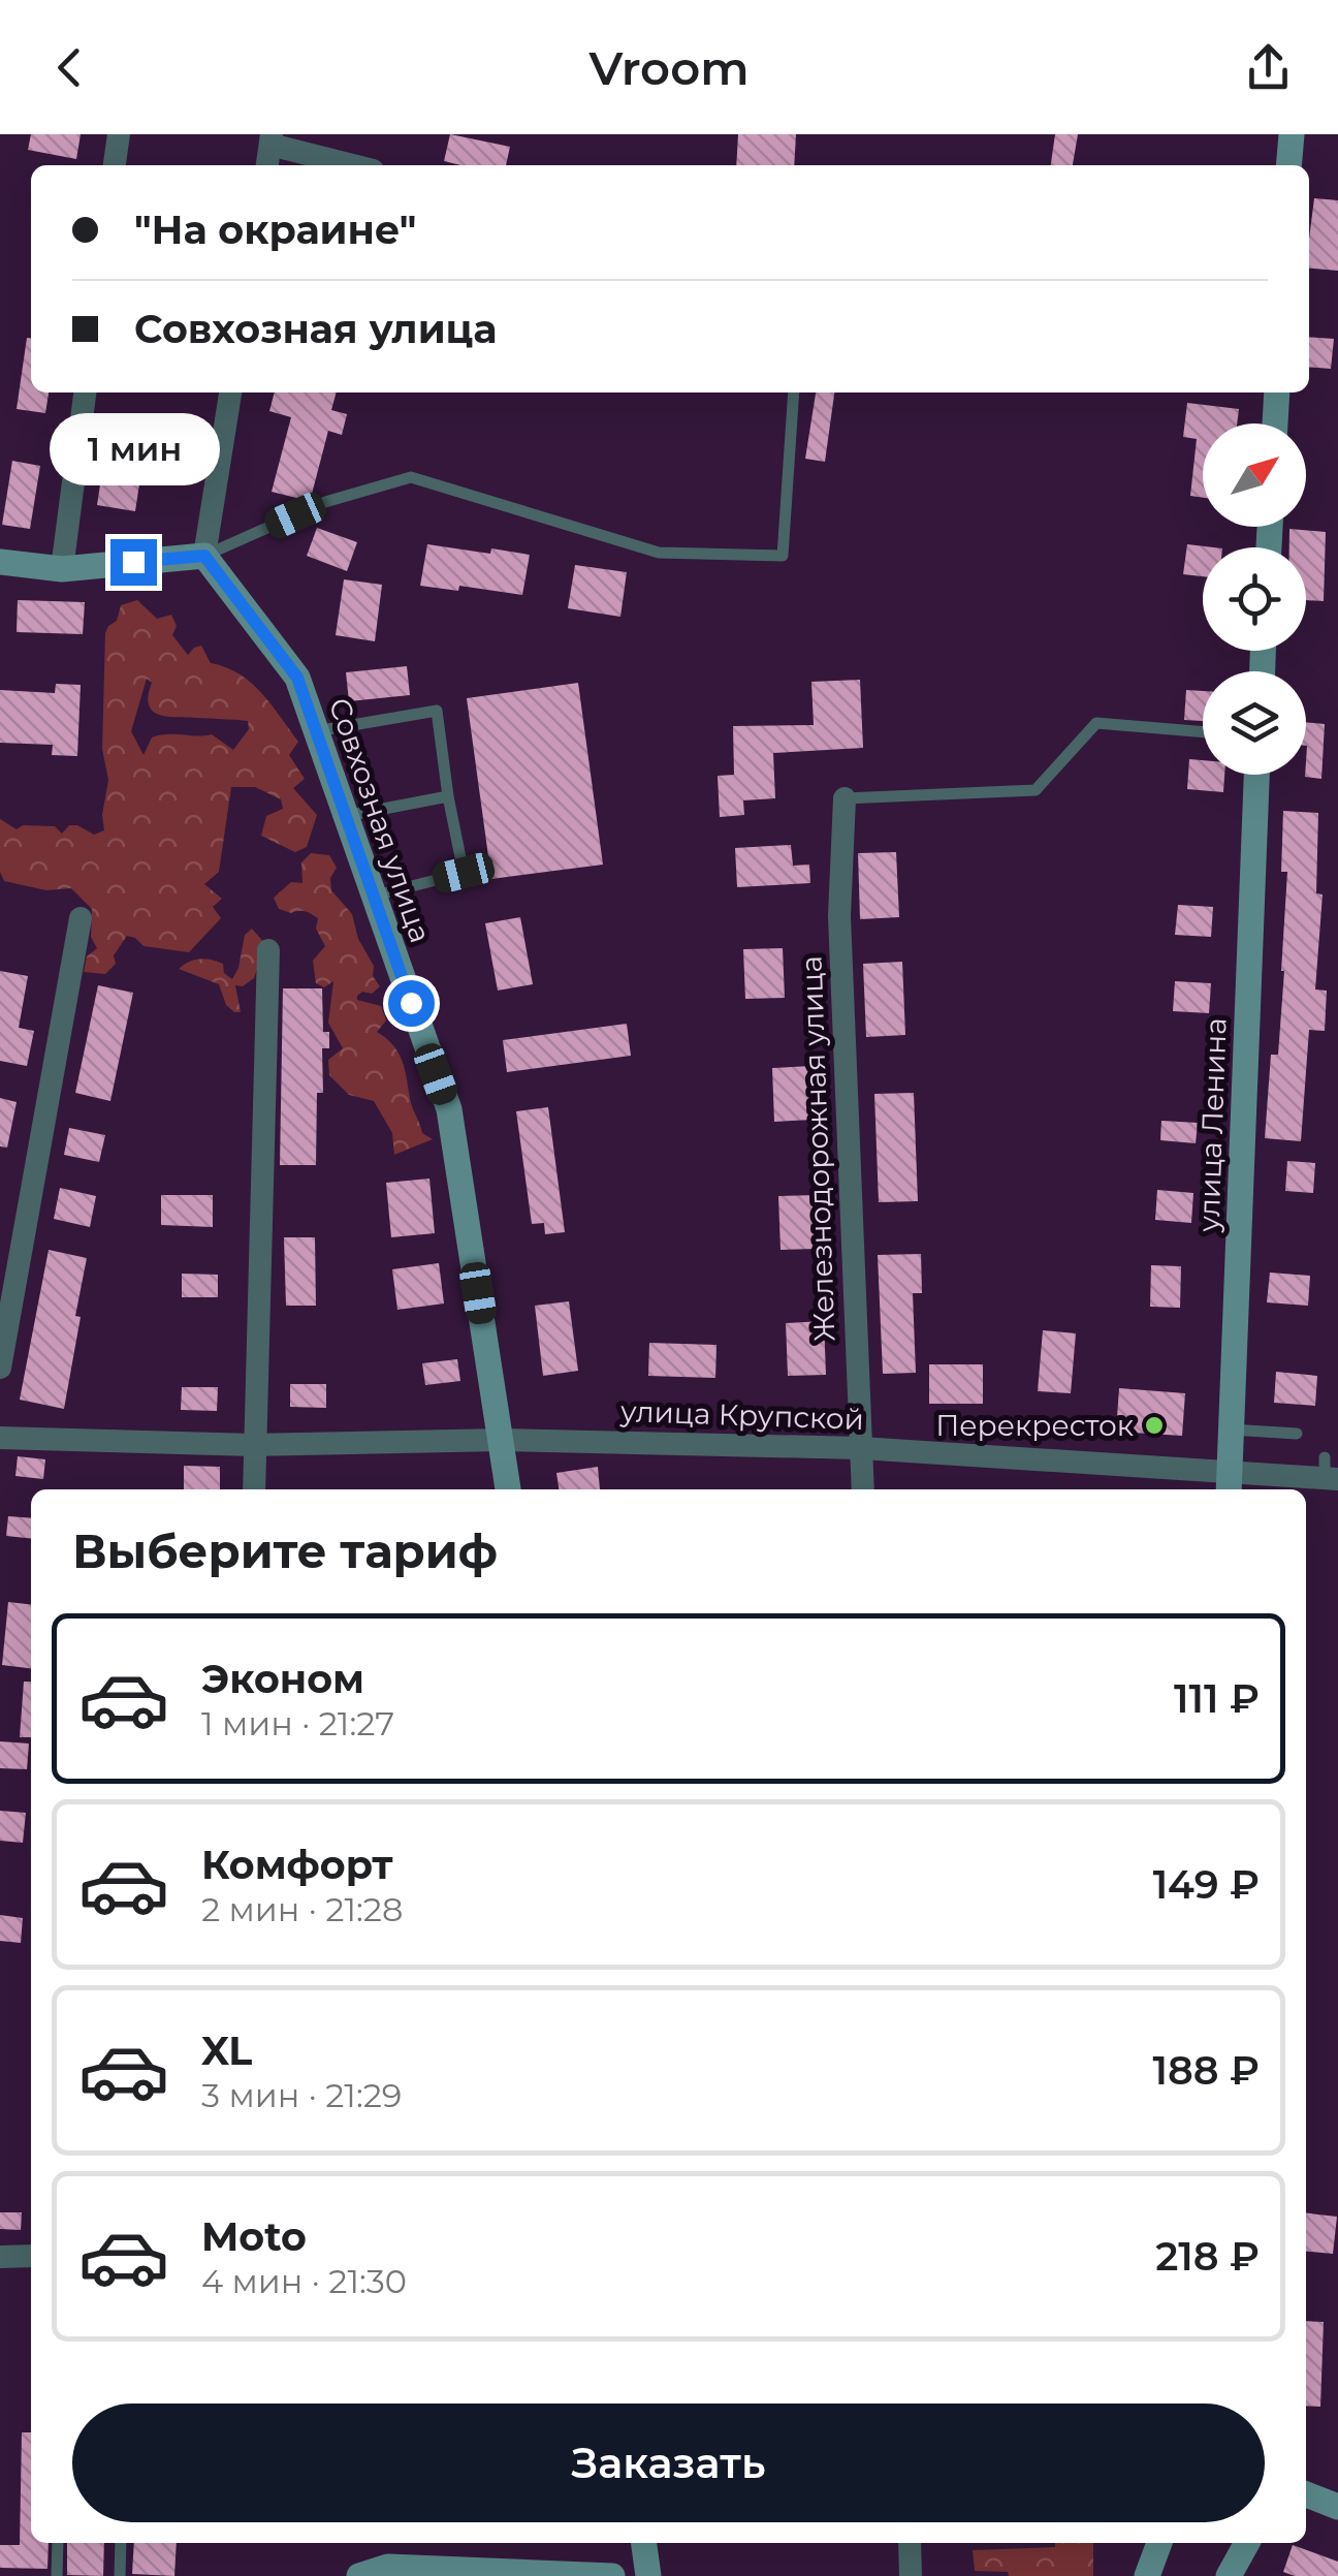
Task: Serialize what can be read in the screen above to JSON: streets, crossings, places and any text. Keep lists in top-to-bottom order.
{
  "streets": {
    "street": [
      "Совхозная улица",
      "улица Ленина",
      "Железнодорожная улица",
      "улица Крупской"
    ]
  },
  "crossings": [
    ["Совхозная улица", "улица Крупской"],
    ["улица Ленина", "улица Крупской"],
    ["Железнодорожная улица", "улица Крупской"]
  ],
  "places": ["Перекресток"],
  "north": "top right",
  "page": {
    "header": "Vroom",
    "banner": ["\"На окраине\"", "Совхозная улица"],
    "bubble": "1 мин",
    "heading": "Выберите тариф",
    "list": [
      {
        "name": "Эконом",
        "note": "1 мин · 21:27",
        "value": "111 ₽"
      },
      {
        "name": "Комфорт",
        "note": "2 мин · 21:28",
        "value": "149 ₽"
      },
      {
        "name": "XL",
        "note": "3 мин · 21:29",
        "value": "188 ₽"
      },
      {
        "name": "Moto",
        "note": "4 мин · 21:30",
        "value": "218 ₽"
      }
    ],
    "buttons": "Заказать"
  }
}
